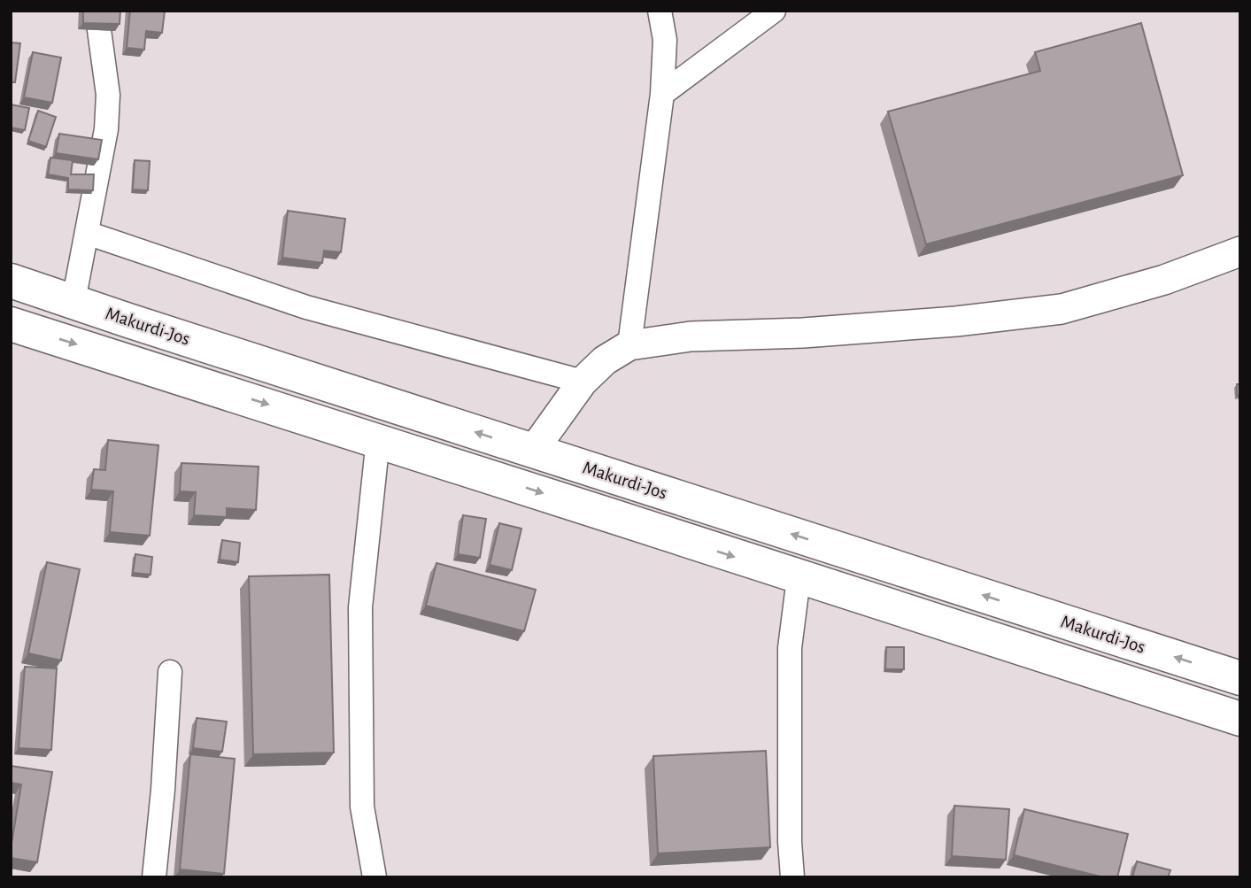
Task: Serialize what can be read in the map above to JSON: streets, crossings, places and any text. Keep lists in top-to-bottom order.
{
  "streets": {
    "highway": ["Makurdi-Jos"]
  }
}
